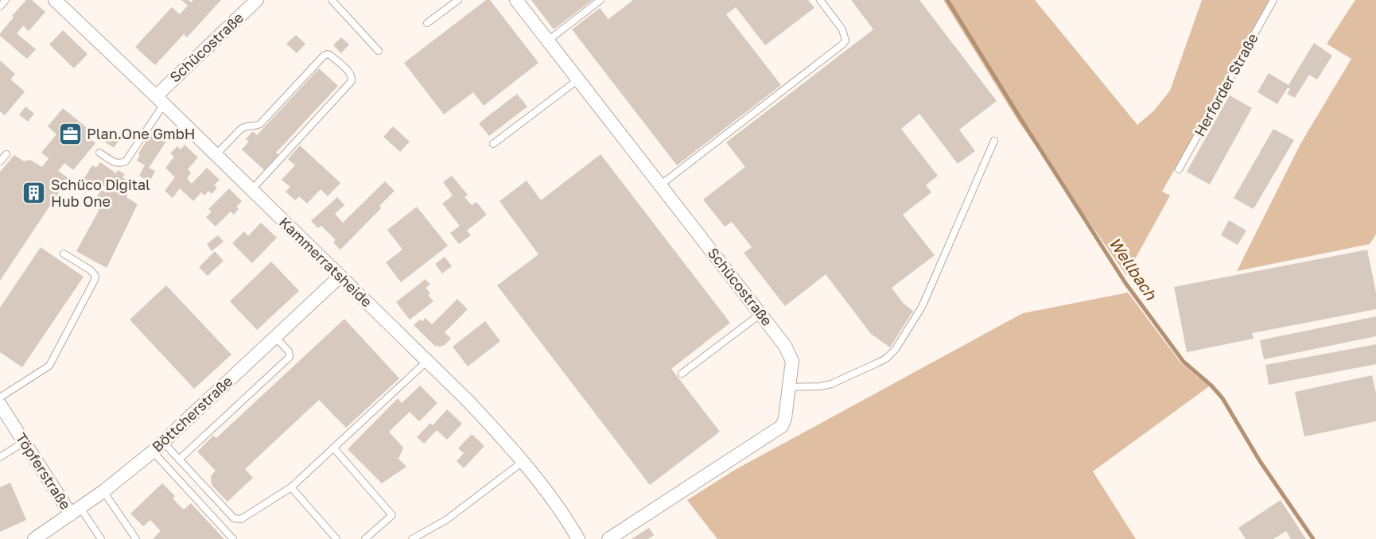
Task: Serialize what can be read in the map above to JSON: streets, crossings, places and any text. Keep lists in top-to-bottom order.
{
  "streets": {
    "street": [
      "Schücostraße",
      "Kammerratsheide",
      "Böttcherstraße",
      "Töpferstraße"
    ],
    "lane": ["Herforder Straße"]
  },
  "crossings": [
    ["Schücostraße", "Kammerratsheide"],
    ["Kammerratsheide", "Böttcherstraße"],
    ["Böttcherstraße", "Töpferstraße"]
  ],
  "water": ["Wellbach"],
  "places": {
    "office": ["Plan.One GmbH"],
    "building": ["Schüco Digital Hub One"]
  }
}
